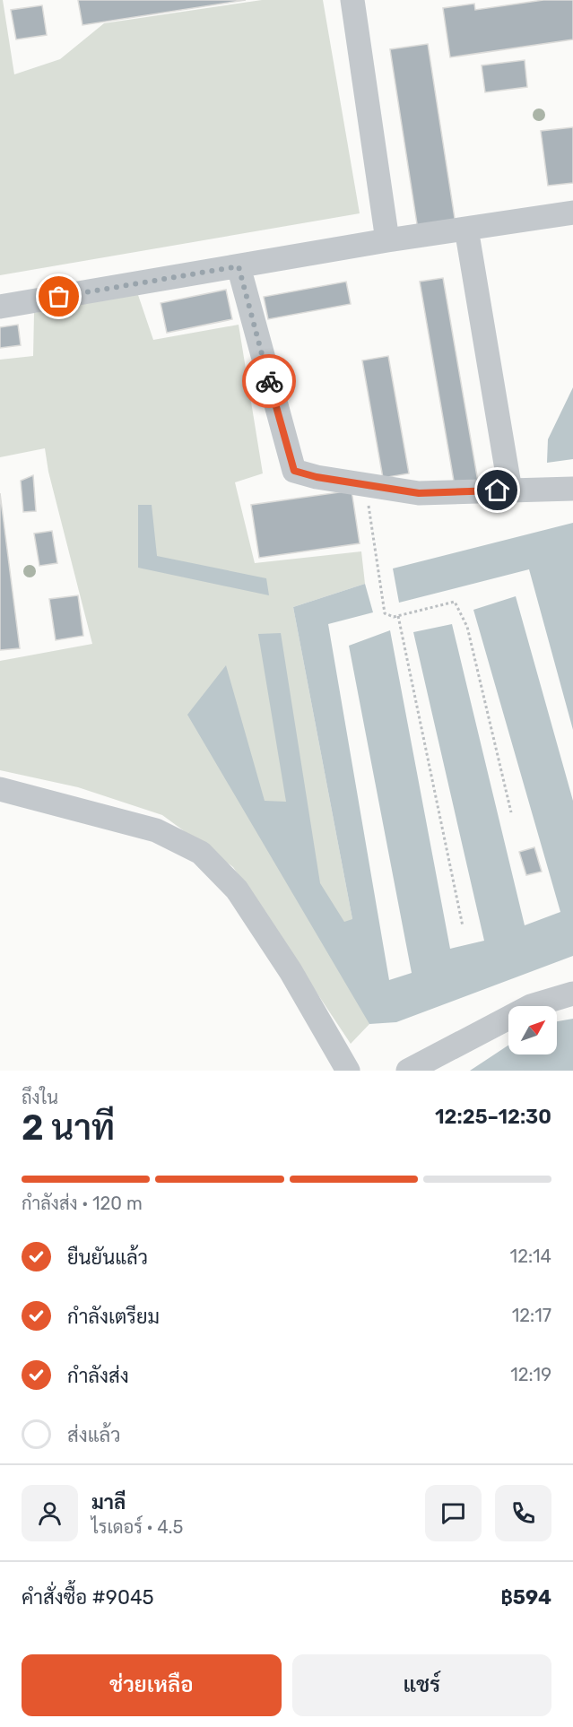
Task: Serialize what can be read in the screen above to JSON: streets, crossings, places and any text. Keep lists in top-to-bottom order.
{
  "north": "top right",
  "page": {
    "heading": ["2 นาที", "ถึงใน", "12:25–12:30"],
    "panel": [
      "มาลี",
      "ไรเดอร์ · 4.5",
      "คำสั่งซื้อ #9045",
      "฿594"
    ],
    "bar": "กำลังส่ง · 120 m",
    "list": [
      ["ยืนยันแล้ว", "12:14"],
      ["กำลังเตรียม", "12:17"],
      ["กำลังส่ง", "12:19"],
      "ส่งแล้ว"
    ],
    "buttons": ["ช่วยเหลือ", "แชร์"]
  }
}
